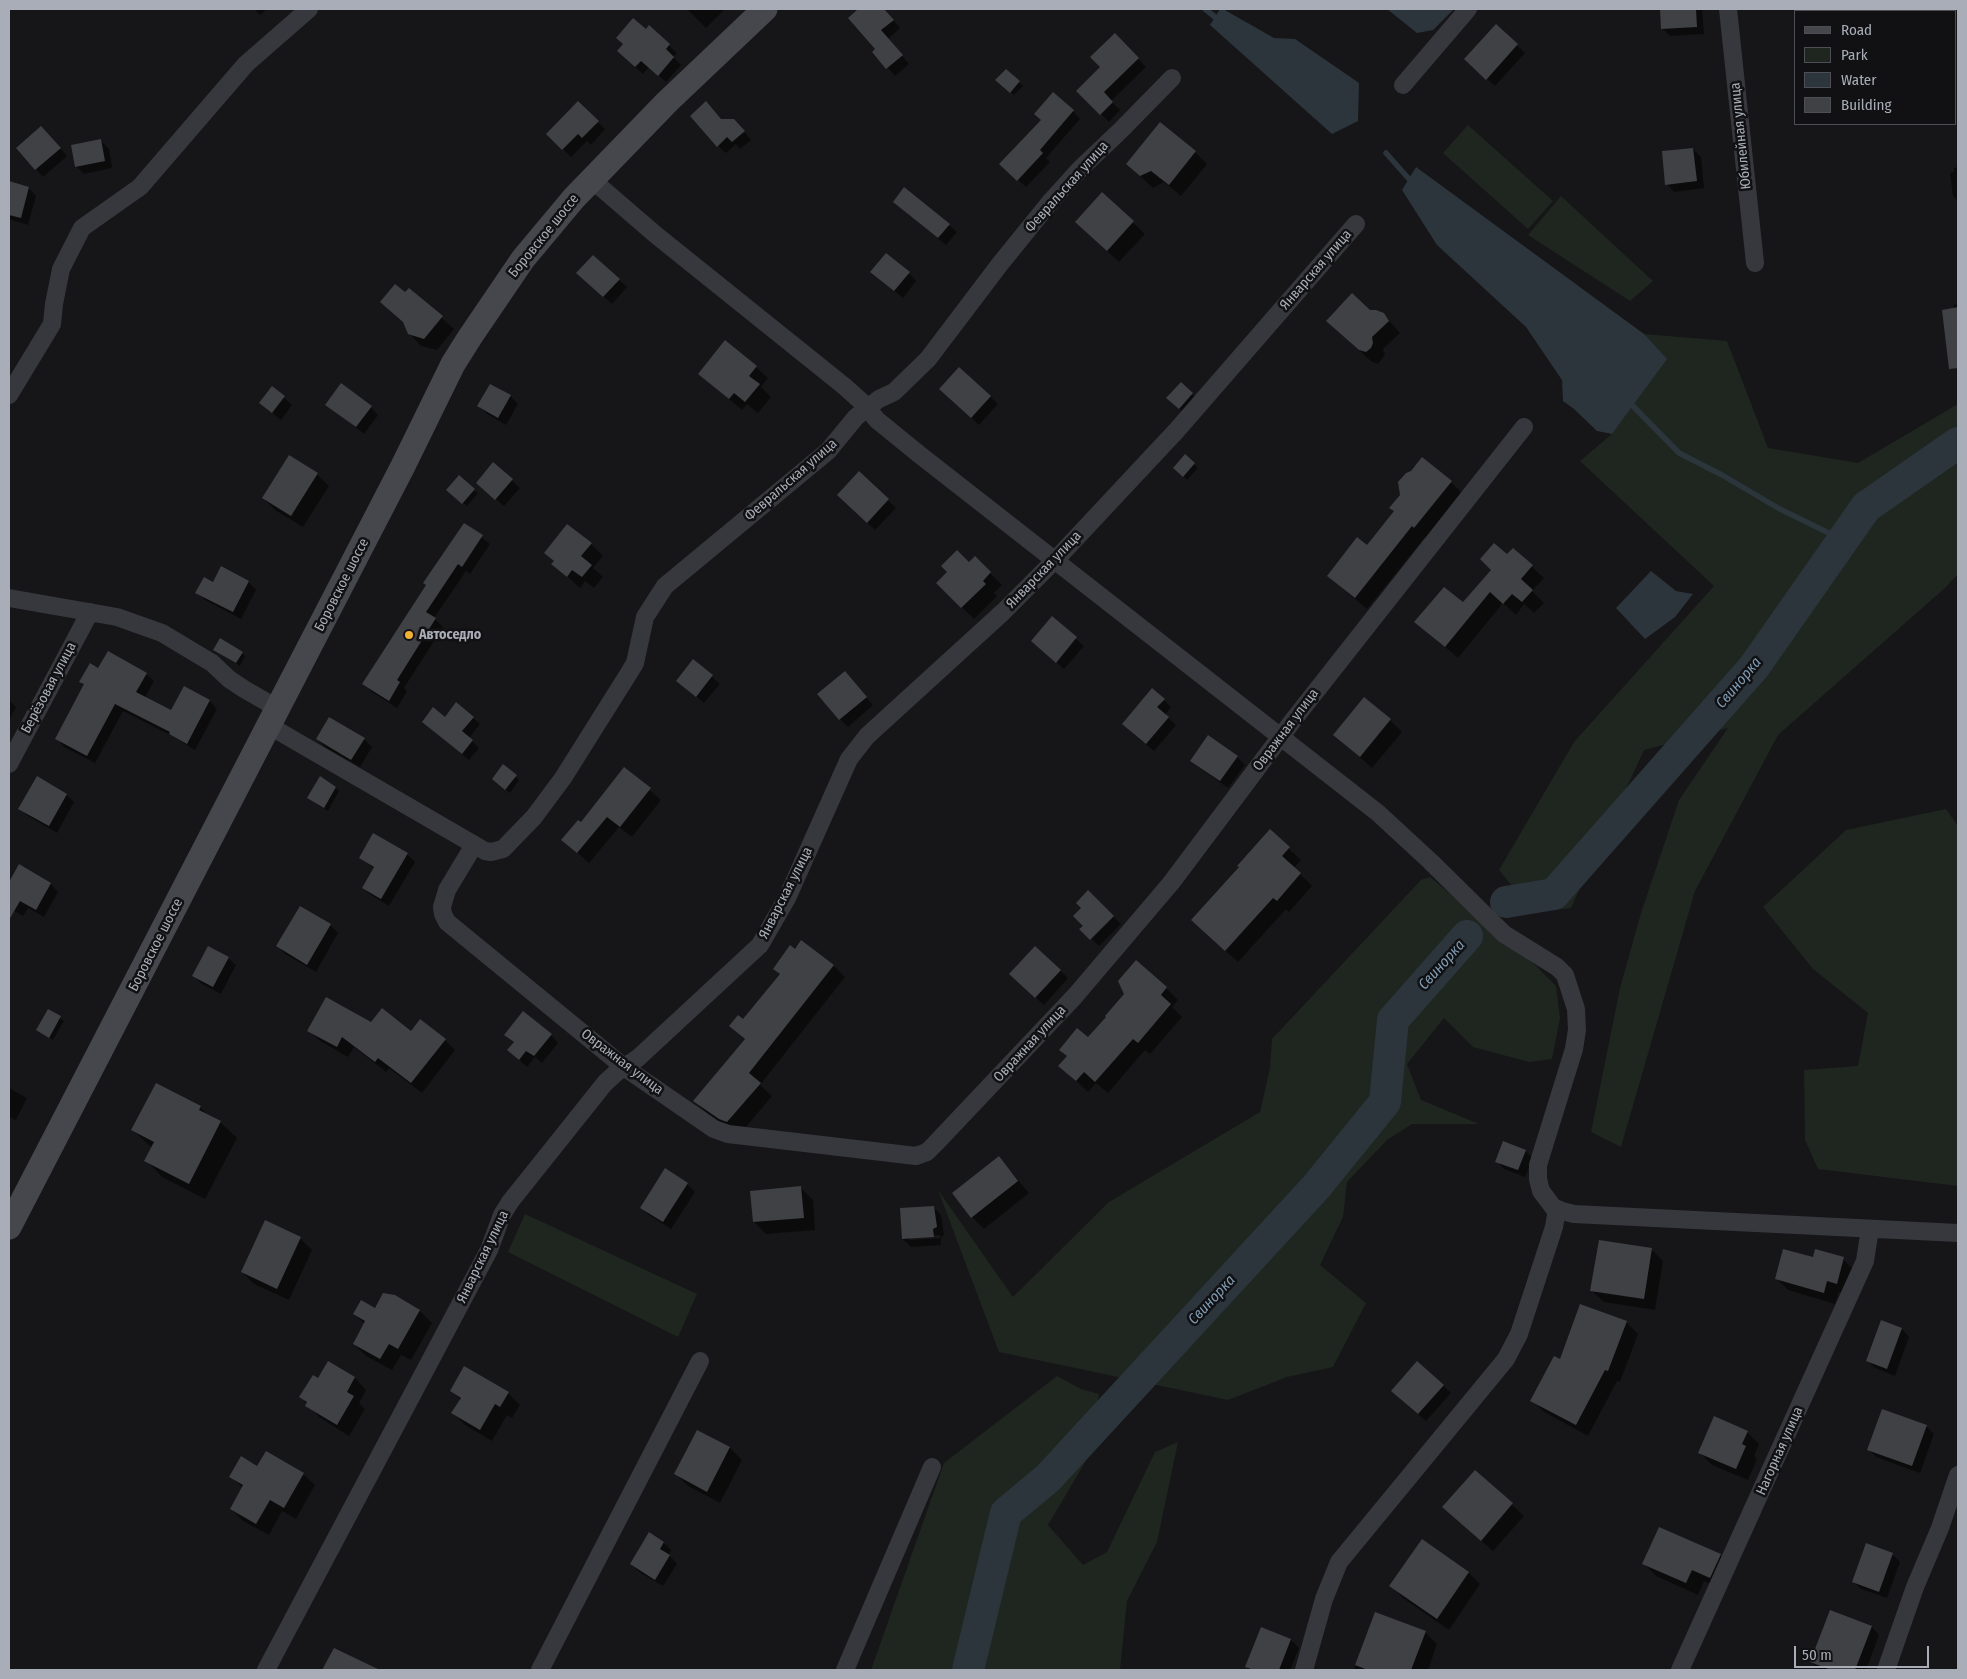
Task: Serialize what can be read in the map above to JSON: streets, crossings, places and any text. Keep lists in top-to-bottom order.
{
  "streets": {
    "main road": ["Боровское шоссе"],
    "street": [
      "Юбилейная улица",
      "Февральская улица",
      "Январская улица",
      "Берёзовая улица",
      "Овражная улица",
      "Нагорная улица"
    ]
  },
  "crossings": [
    ["Февральская улица", "Овражная улица"],
    ["Январская улица", "Овражная улица"]
  ],
  "water": ["Свинорка"],
  "places": ["Автоседло"],
  "legend": [
    "Road",
    "Park",
    "Water",
    "Building"
  ],
  "scale_bar": "50 m"
}
